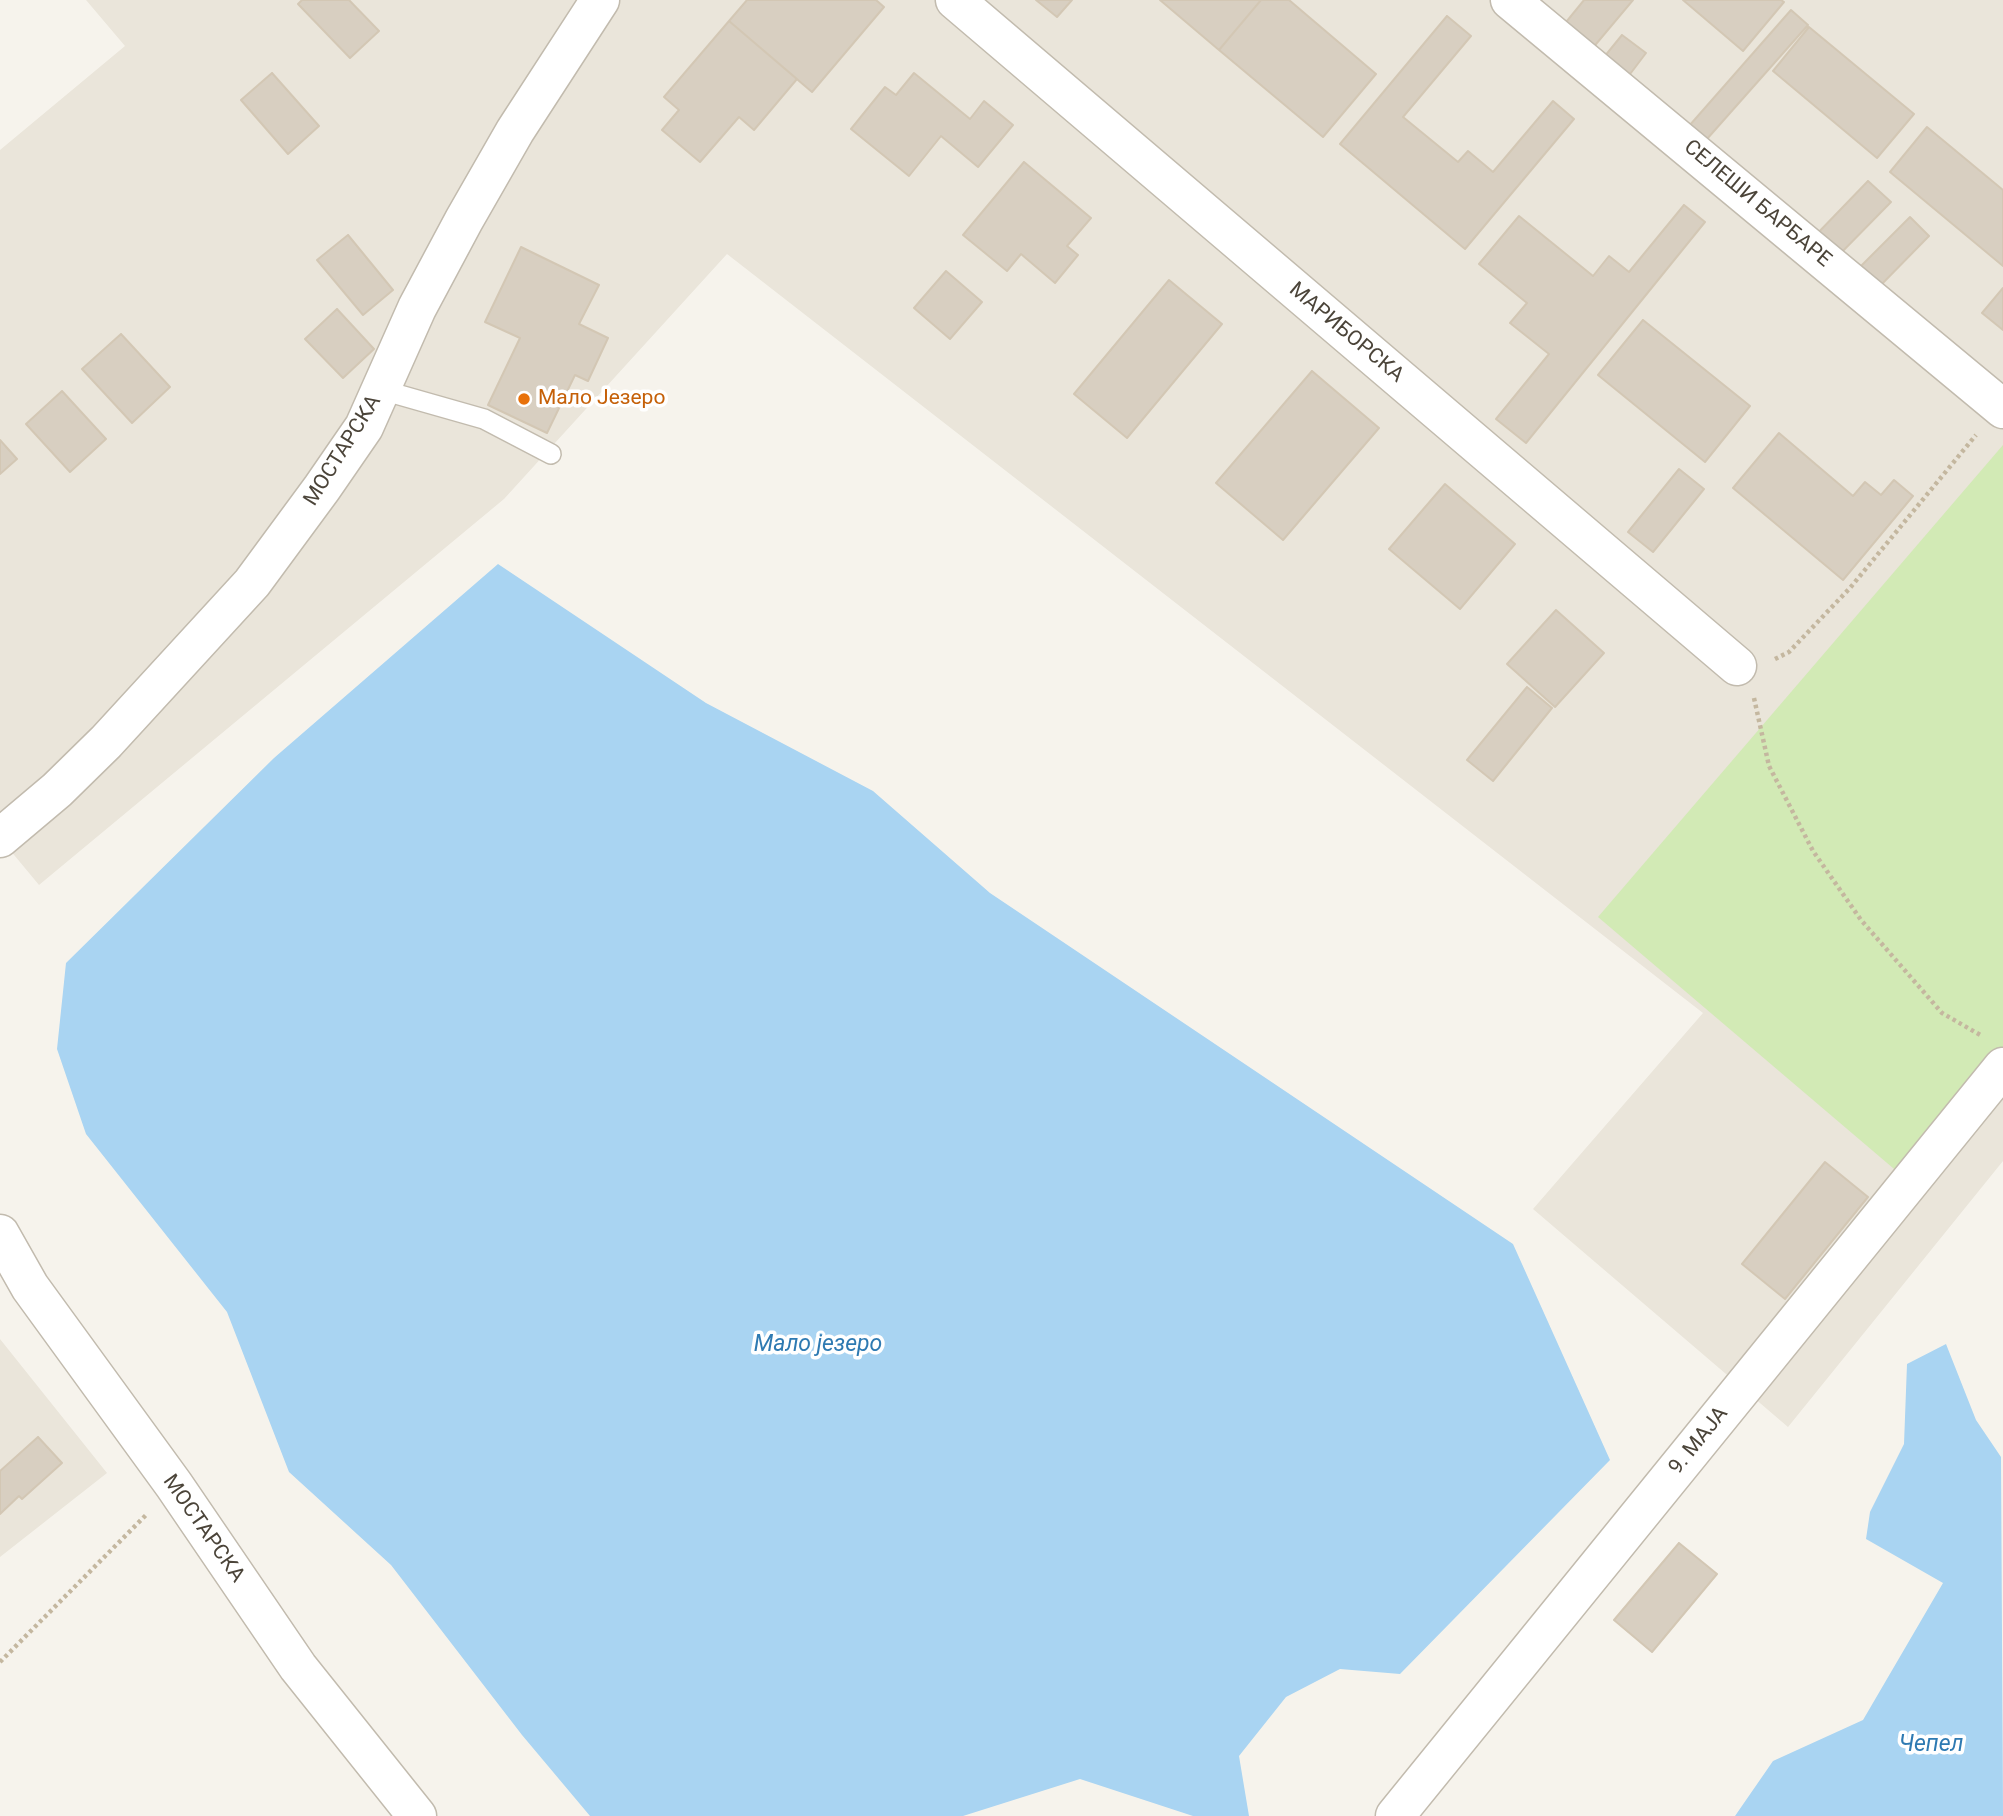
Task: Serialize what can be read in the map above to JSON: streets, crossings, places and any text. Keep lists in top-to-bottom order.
{
  "streets": {
    "street": [
      "СЕЛЕШИ БАРБАРЕ",
      "МАРИБОРСКА",
      "МОСТАРСКА",
      "9. МАЈА"
    ]
  },
  "water": ["Мало језеро", "Чепел"],
  "places": ["Мало Језеро"]
}
